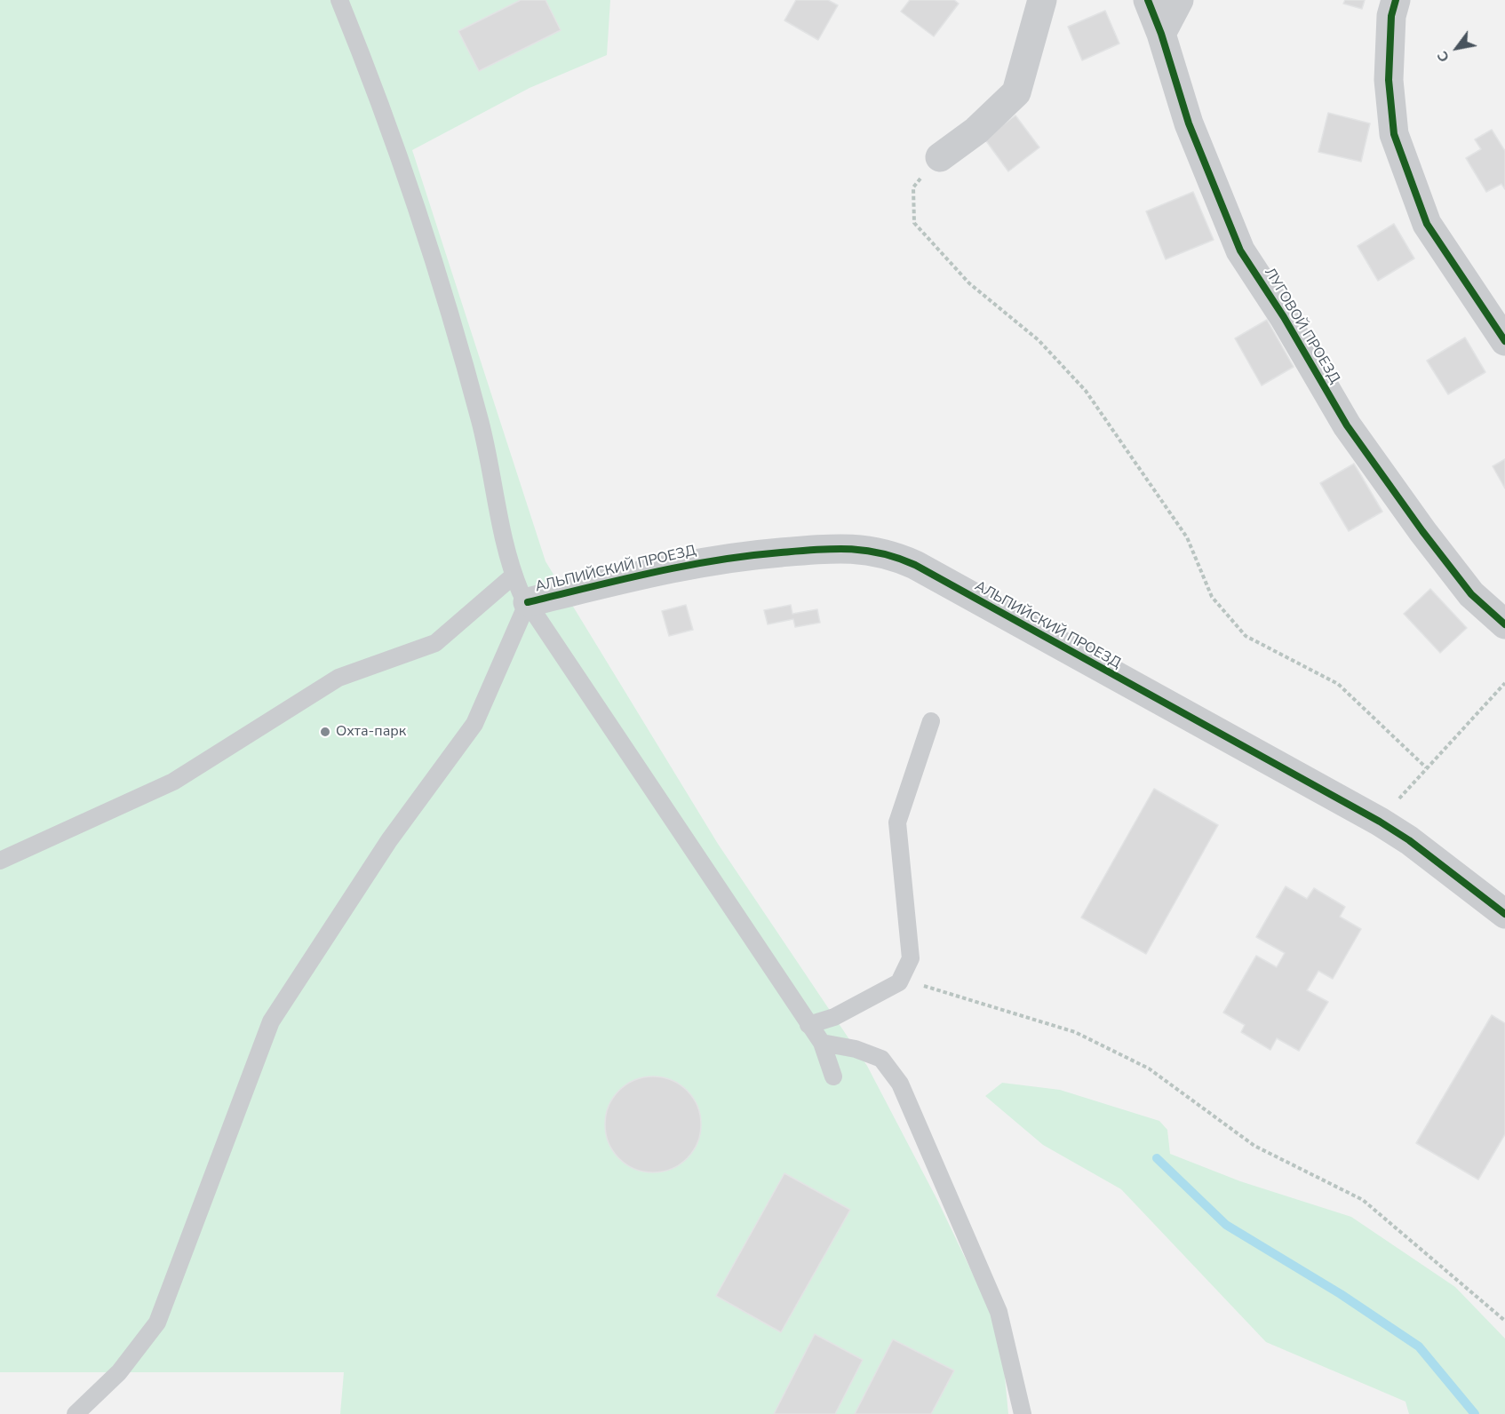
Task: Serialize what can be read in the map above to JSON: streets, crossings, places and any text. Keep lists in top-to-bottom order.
{
  "streets": {
    "street": ["ЛУГОВОЙ ПРОЕЗД", "АЛЬПИЙСКИЙ ПРОЕЗД"]
  },
  "places": ["Охта-парк"],
  "north": "bottom left"
}
